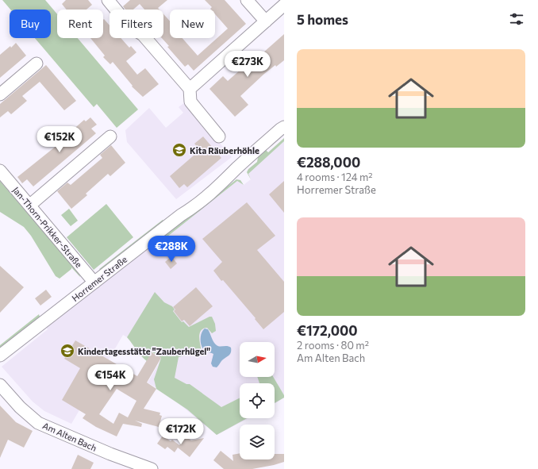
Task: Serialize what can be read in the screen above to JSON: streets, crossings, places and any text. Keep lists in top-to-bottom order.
{
  "streets": {
    "street": ["Jan-Thorn-Prikker-Straße", "Horremer Straße", "Am Alten Bach"]
  },
  "crossings": [
    ["Jan-Thorn-Prikker-Straße", "Horremer Straße"]
  ],
  "places": {
    "school or university": ["Kita Räuberhöhle", "Kindertagesstätte \"Zauberhügel\""]
  },
  "north": "right",
  "page": {
    "heading": "5 homes",
    "chip": [
      "Buy",
      "Rent",
      "Filters",
      "New"
    ],
    "list": [
      {
        "name": "€288,000",
        "note": "4 rooms · 124 m² · Horremer Straße"
      },
      {
        "name": "€172,000",
        "note": "2 rooms · 80 m² · Am Alten Bach"
      }
    ],
    "price": [
      "€273K",
      "€152K",
      "€288K",
      "€154K",
      "€172K"
    ]
  }
}
